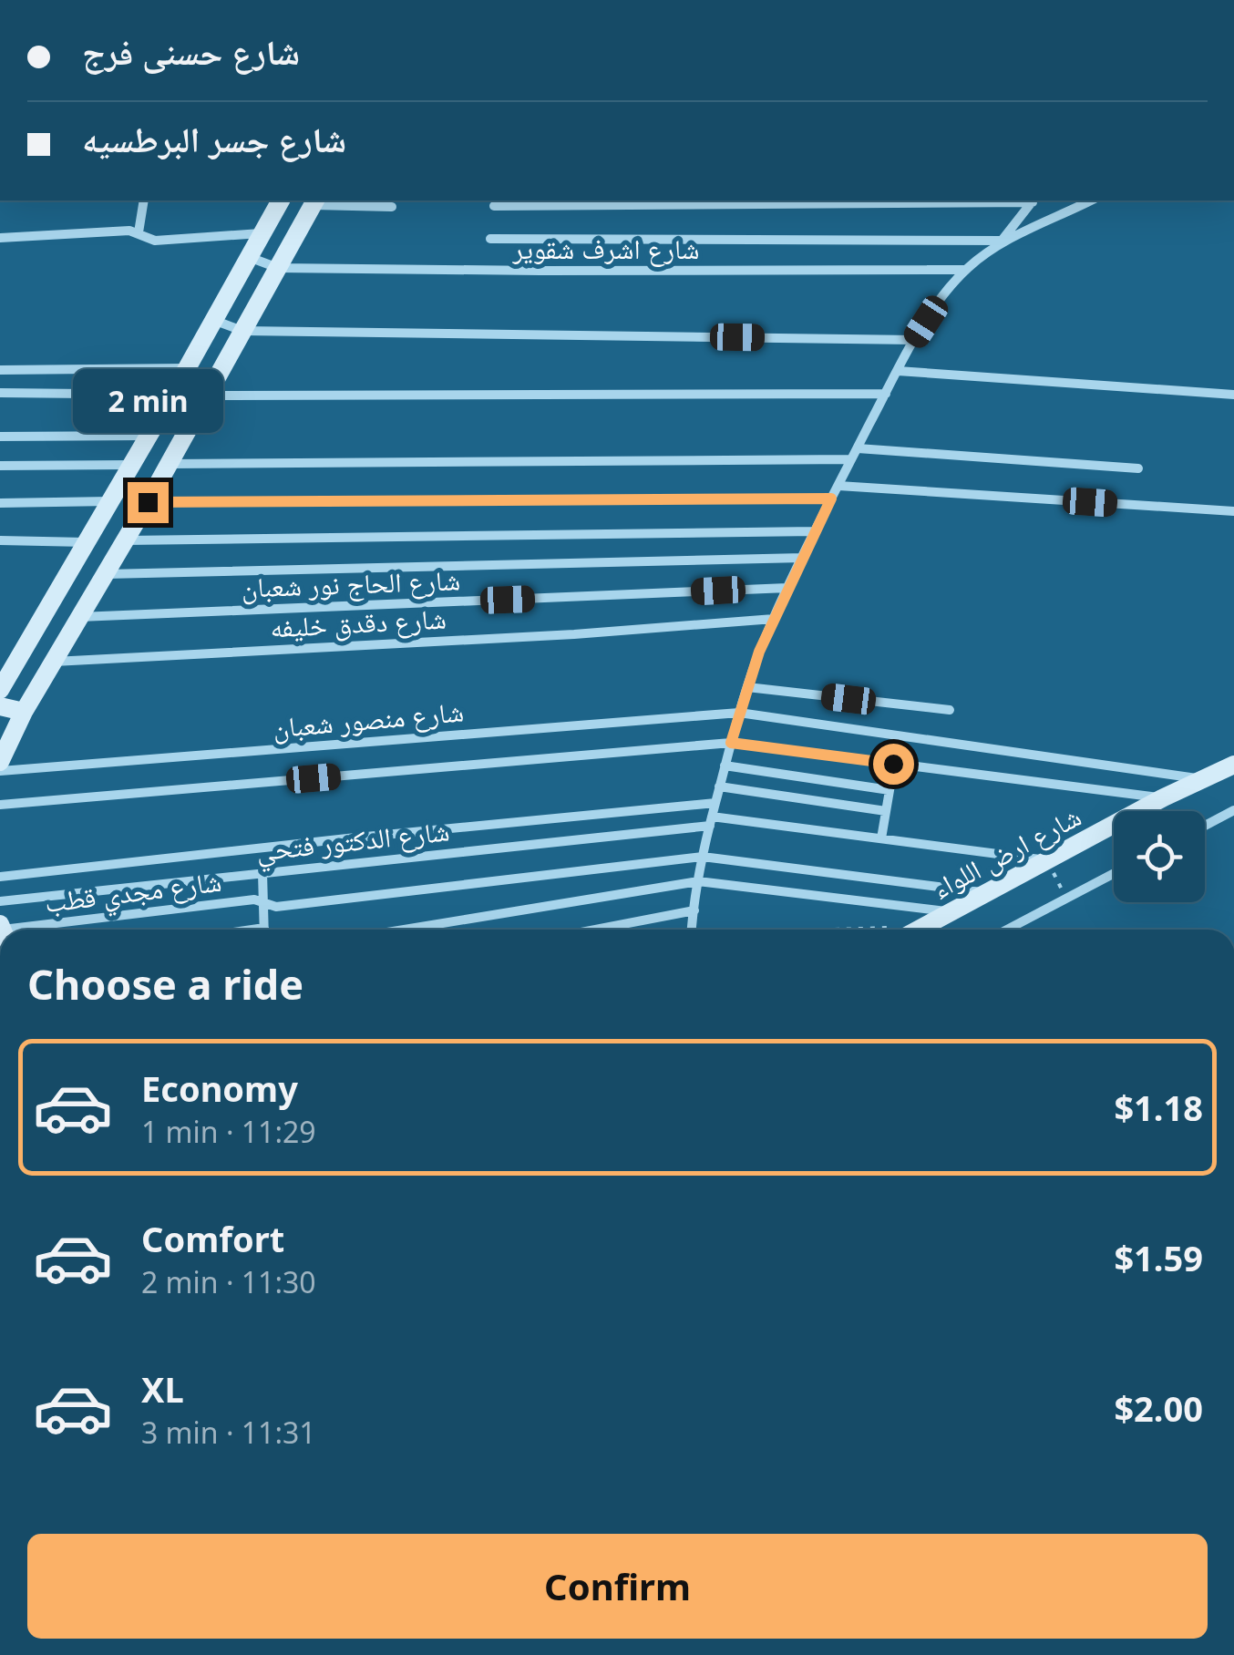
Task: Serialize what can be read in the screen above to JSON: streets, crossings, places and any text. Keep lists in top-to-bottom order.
{
  "streets": {
    "street": [
      "شارع اشرف شقوير",
      "شارع الحاج نور شعبان",
      "شارع دقدق خليفه",
      "شارع منصور شعبان",
      "شارع الدكتور فتحي",
      "شارع ارض اللواء",
      "شارع مجدي قطب"
    ]
  },
  "crossings": [
    ["شارع منصور شعبان", "شارع ارض اللواء"],
    ["شارع الدكتور فتحي", "شارع ارض اللواء"],
    ["شارع ارض اللواء", "شارع مجدي قطب"]
  ],
  "page": {
    "banner": ["شارع حسنى فرج", "شارع جسر البرطسيه"],
    "bubble": "2 min",
    "heading": "Choose a ride",
    "list": [
      {
        "name": "Economy",
        "note": "1 min · 11:29",
        "value": "$1.18"
      },
      {
        "name": "Comfort",
        "note": "2 min · 11:30",
        "value": "$1.59"
      },
      {
        "name": "XL",
        "note": "3 min · 11:31",
        "value": "$2.00"
      }
    ],
    "buttons": "Confirm"
  }
}
